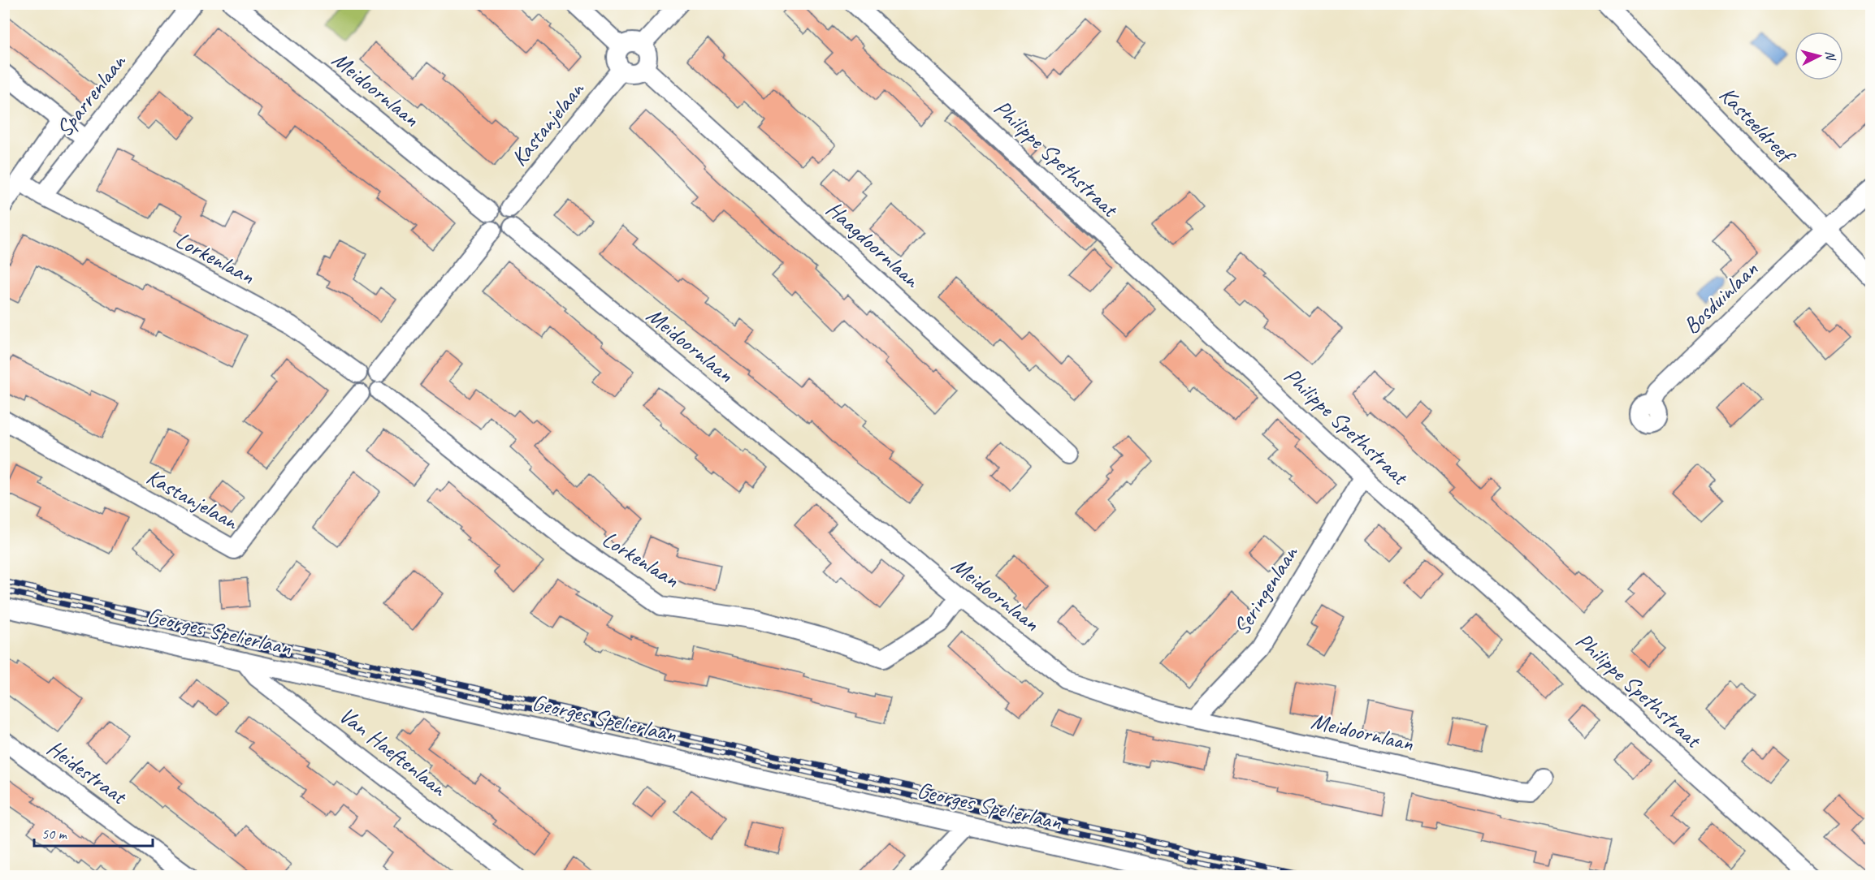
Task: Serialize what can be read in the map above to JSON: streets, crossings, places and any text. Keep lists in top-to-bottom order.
{
  "streets": {
    "street": [
      "Meidoornlaan",
      "Sparrenlaan",
      "Kastanjelaan",
      "Kasteeldreef",
      "Philippe Spethstraat",
      "Haagdoornlaan",
      "Lorkenlaan",
      "Bosduinlaan",
      "Seringenlaan",
      "Georges Spelierlaan",
      "Van Haeftenlaan",
      "Heidestraat"
    ]
  },
  "crossings": [
    ["Meidoornlaan", "Kastanjelaan"],
    ["Meidoornlaan", "Lorkenlaan"],
    ["Meidoornlaan", "Seringenlaan"],
    ["Sparrenlaan", "Lorkenlaan"],
    ["Kastanjelaan", "Haagdoornlaan"],
    ["Kastanjelaan", "Lorkenlaan"],
    ["Kasteeldreef", "Bosduinlaan"],
    ["Philippe Spethstraat", "Seringenlaan"],
    ["Georges Spelierlaan", "Van Haeftenlaan"]
  ],
  "scale_bar": "50 m",
  "north": "right"
}
